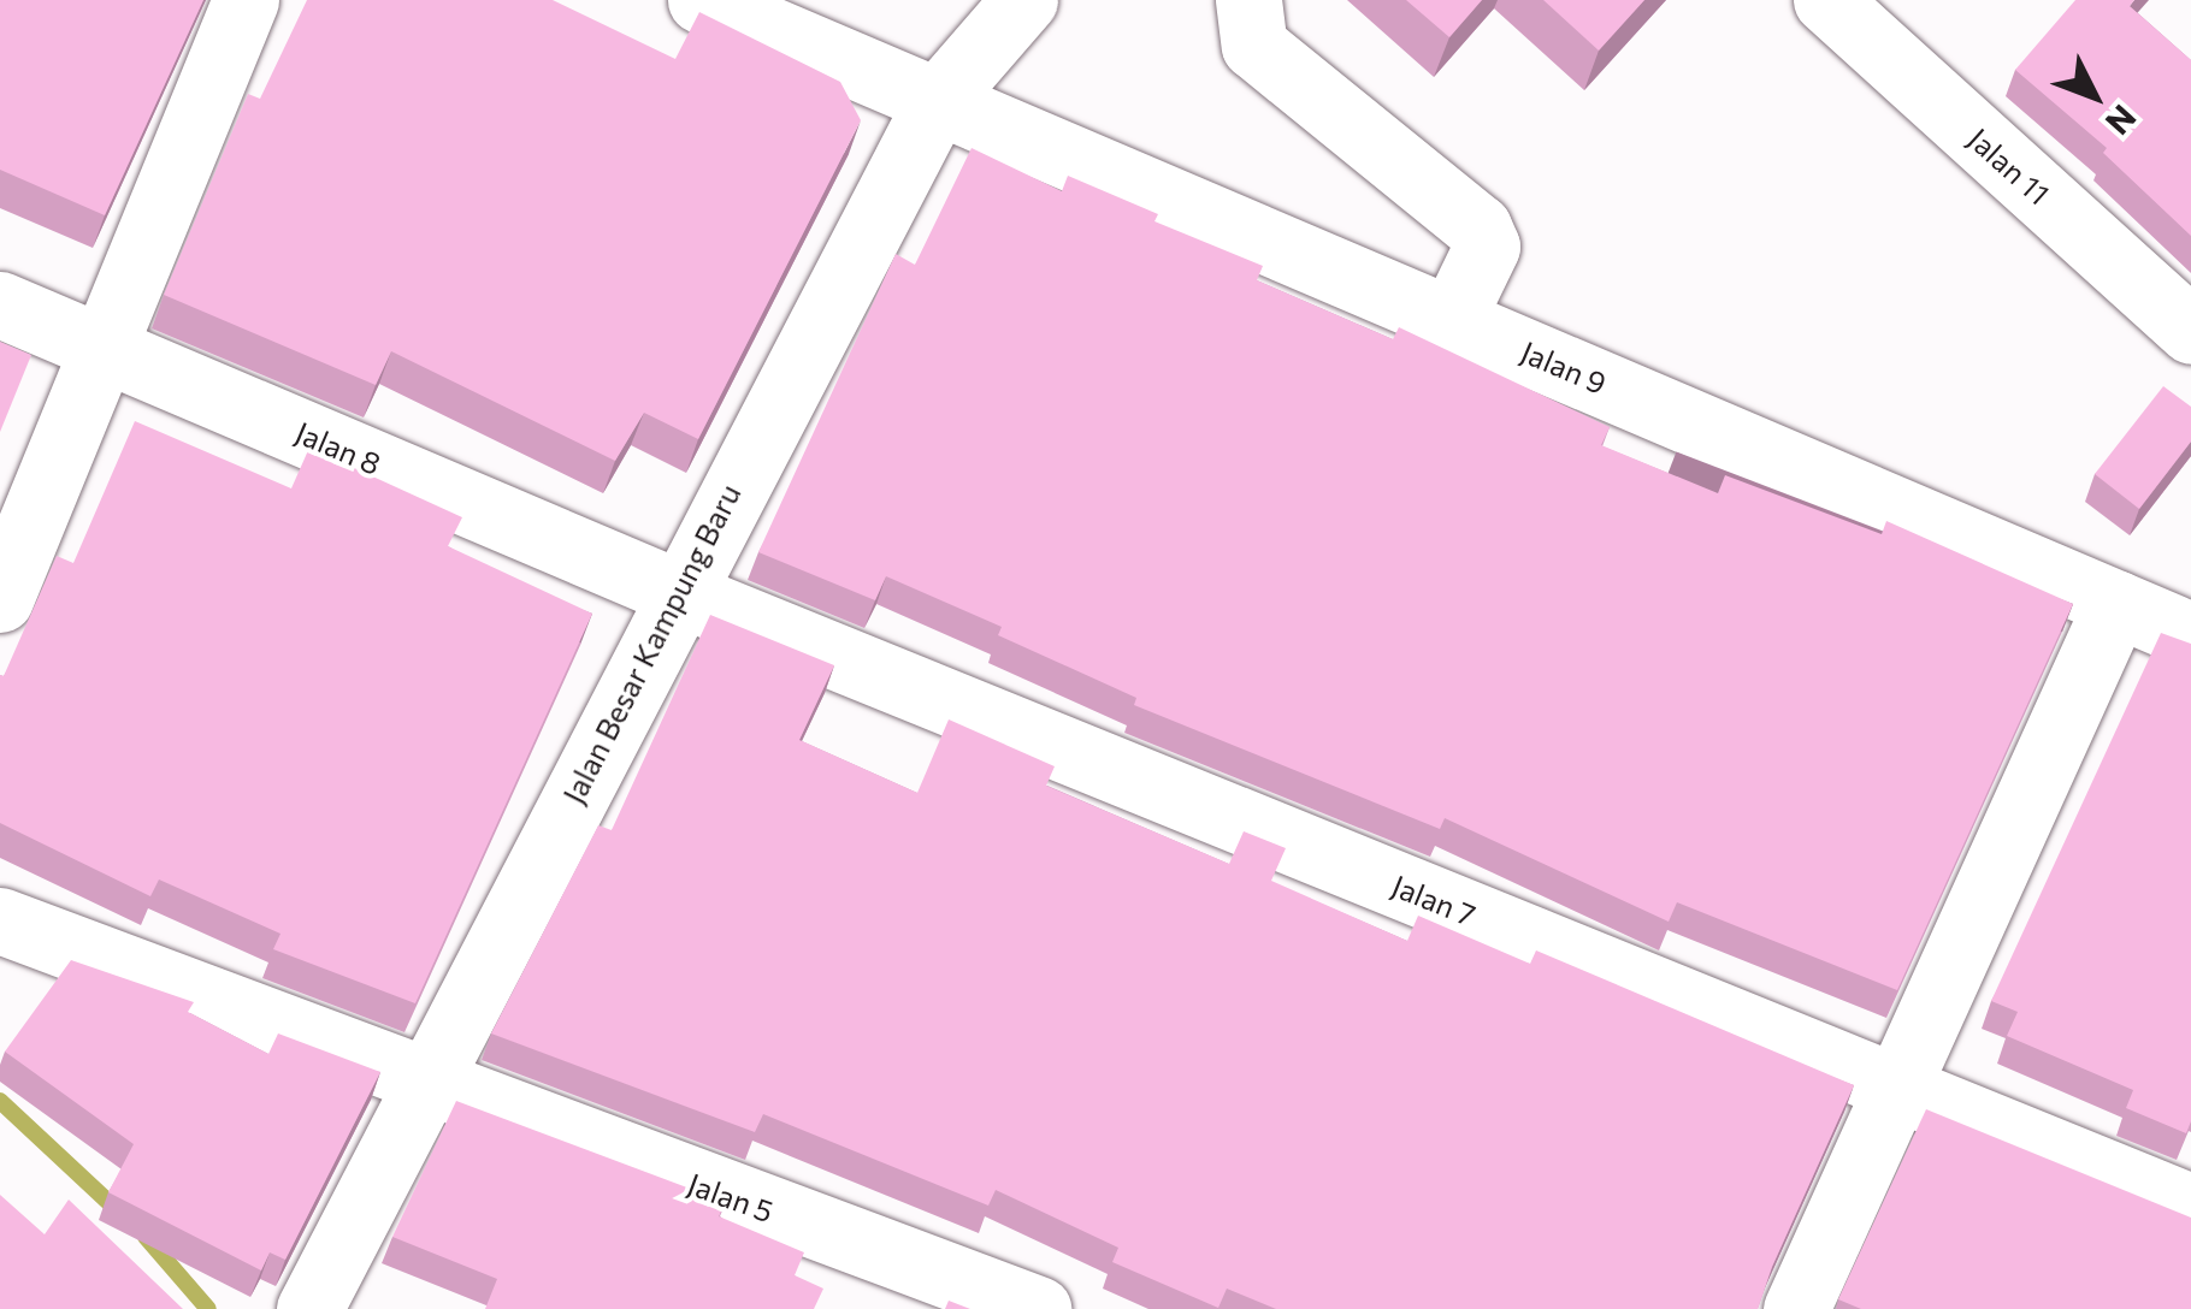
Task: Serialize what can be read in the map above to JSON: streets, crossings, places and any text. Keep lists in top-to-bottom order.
{
  "streets": {
    "street": [
      "Jalan 11",
      "Jalan 9",
      "Jalan 8",
      "Jalan Besar Kampung Baru",
      "Jalan 7",
      "Jalan 5"
    ]
  },
  "crossings": [
    ["Jalan 9", "Jalan Besar Kampung Baru"],
    ["Jalan 8", "Jalan Besar Kampung Baru"],
    ["Jalan 8", "Jalan 7"],
    ["Jalan Besar Kampung Baru", "Jalan 7"],
    ["Jalan Besar Kampung Baru", "Jalan 5"]
  ],
  "north": "bottom right"
}
